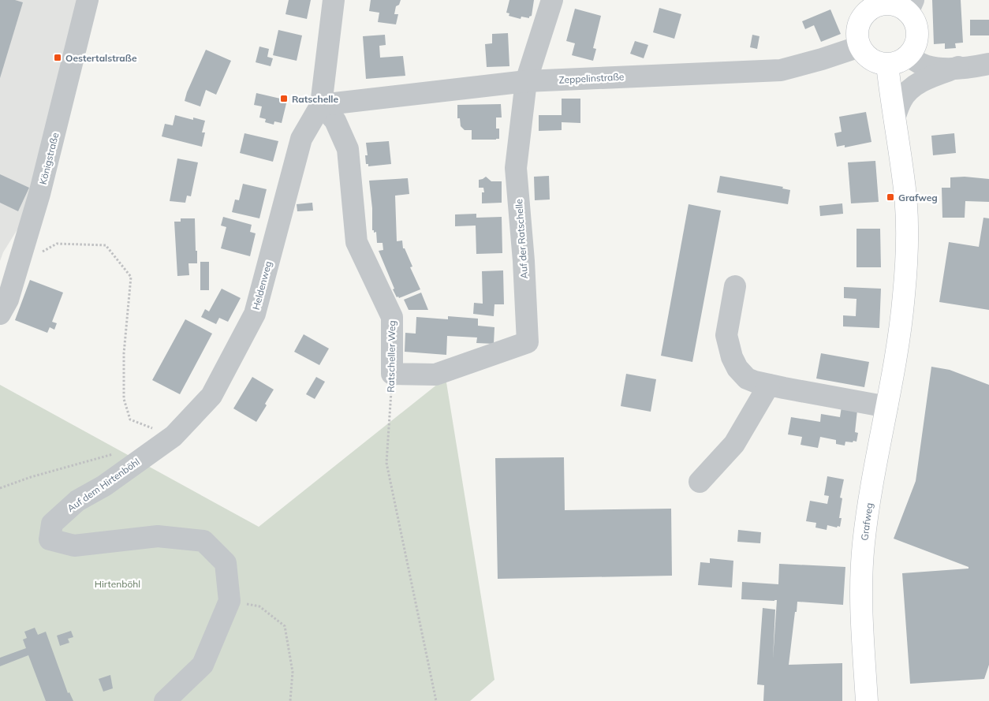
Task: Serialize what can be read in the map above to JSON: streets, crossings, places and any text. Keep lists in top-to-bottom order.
{
  "streets": {
    "main road": ["Grafweg"],
    "street": [
      "Zeppelinstraße",
      "Königstraße",
      "Auf der Ratschelle",
      "Heldenweg",
      "Ratscheller Weg",
      "Auf dem Hirtenböhl"
    ]
  },
  "crossings": [
    ["Zeppelinstraße", "Auf der Ratschelle"],
    ["Zeppelinstraße", "Heldenweg"],
    ["Zeppelinstraße", "Ratscheller Weg"],
    ["Zeppelinstraße", "Grafweg"],
    ["Auf der Ratschelle", "Ratscheller Weg"],
    ["Heldenweg", "Ratscheller Weg"],
    ["Heldenweg", "Auf dem Hirtenböhl"]
  ],
  "parks": ["Hirtenböhl"],
  "places": {
    "transit": ["Oestertalstraße", "Ratschelle", "Grafweg"]
  }
}
